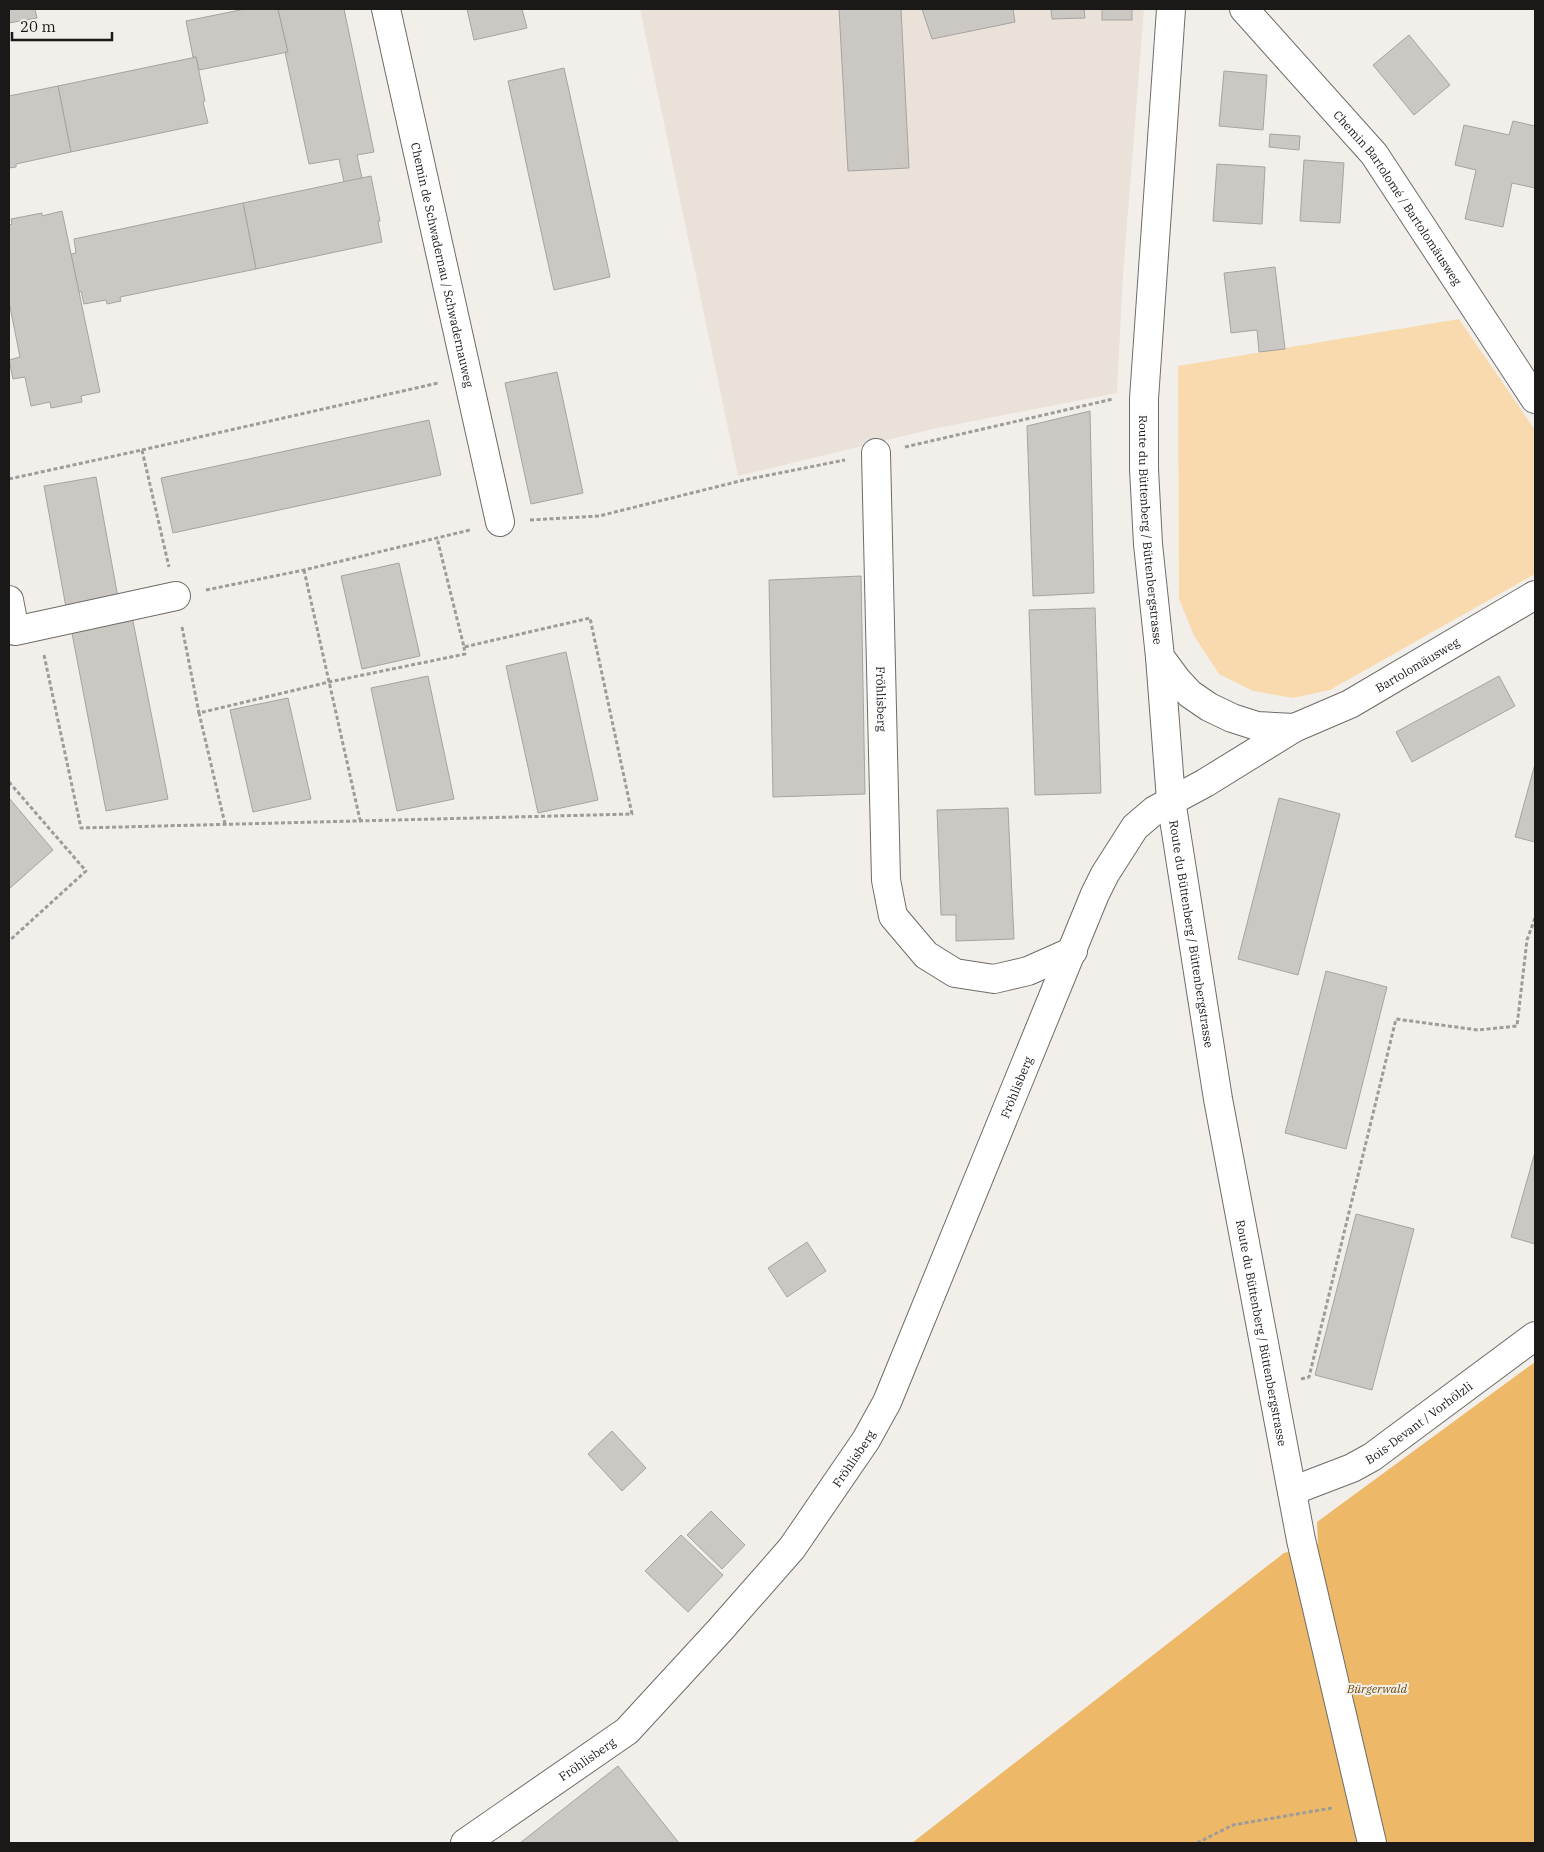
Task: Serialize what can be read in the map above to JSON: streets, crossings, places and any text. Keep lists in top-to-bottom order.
{
  "streets": {
    "street": [
      "Chemin Bartolomé / Bartolomäusweg",
      "Chemin de Schwadernau / Schwadernauweg",
      "Route du Büttenberg / Büttenbergstrasse",
      "Bartolomäusweg",
      "Fröhlisberg",
      "Bois-Devant / Vorhölzli"
    ]
  },
  "crossings": [
    ["Route du Büttenberg / Büttenbergstrasse", "Bartolomäusweg"],
    ["Route du Büttenberg / Büttenbergstrasse", "Fröhlisberg"],
    ["Route du Büttenberg / Büttenbergstrasse", "Bois-Devant / Vorhölzli"],
    ["Bartolomäusweg", "Fröhlisberg"]
  ],
  "parks": ["Bürgerwald"],
  "scale_bar": "20 m"
}
